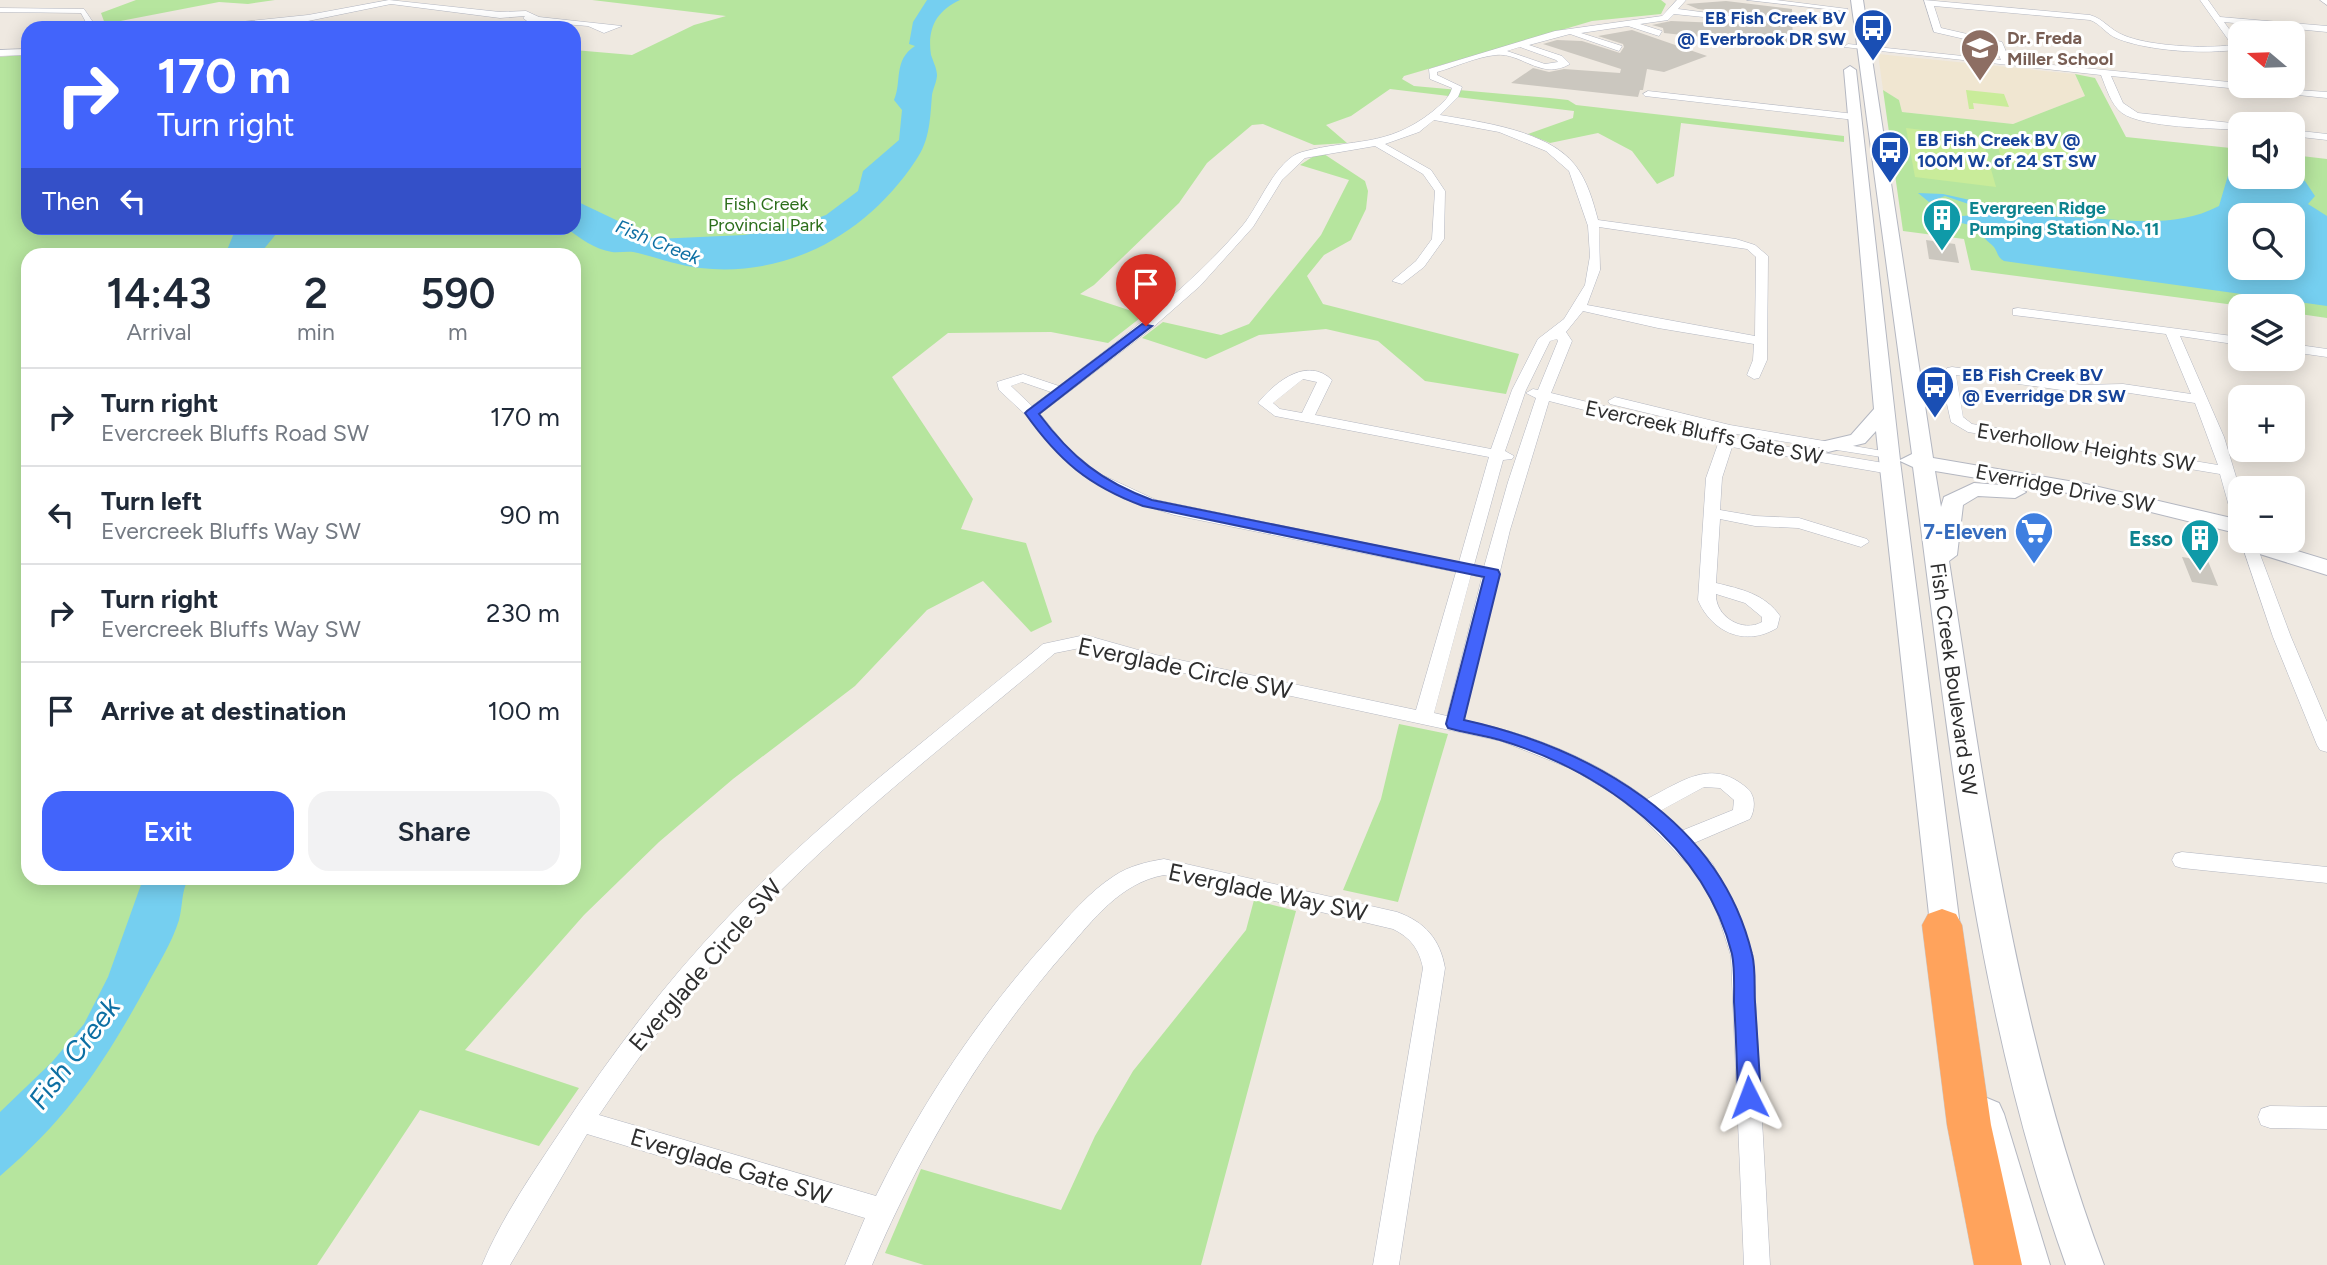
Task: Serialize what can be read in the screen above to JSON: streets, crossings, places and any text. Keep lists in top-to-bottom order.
{
  "streets": {
    "main road": ["Everridge Drive SW", "Fish Creek Boulevard SW"],
    "street": [
      "Evercreek Bluffs Gate SW",
      "Everhollow Heights SW",
      "Everglade Circle SW",
      "Everglade Way SW",
      "Everglade Gate SW"
    ]
  },
  "crossings": [
    ["Evercreek Bluffs Gate SW", "Everridge Drive SW"],
    ["Evercreek Bluffs Gate SW", "Fish Creek Boulevard SW"],
    ["Everridge Drive SW", "Fish Creek Boulevard SW"],
    ["Everglade Circle SW", "Everglade Gate SW"],
    ["Everglade Way SW", "Everglade Gate SW"]
  ],
  "water": ["Fish Creek"],
  "parks": ["Fish Creek Provincial Park"],
  "places": {
    "bus stop": ["EB Fish Creek BV @ Everbrook DR SW", "EB Fish Creek BV @ 100M W. of 24 ST SW", "EB Fish Creek BV @ Everridge DR SW"],
    "school or university": ["Dr. Freda Miller School"],
    "building": ["Evergreen Ridge Pumping Station No. 11", "Esso"],
    "supermarket": ["7-Eleven"]
  },
  "north": "left",
  "page": {
    "map_buttons": ["+", "−"],
    "turn": ["170 m", "Turn right"],
    "then": "Then",
    "eta": [
      "14:43",
      "Arrival",
      "2",
      "min",
      "590",
      "m"
    ],
    "list": [
      {
        "name": "Turn right",
        "note": "Evercreek Bluffs Road SW",
        "value": "170 m"
      },
      {
        "name": "Turn left",
        "note": "Evercreek Bluffs Way SW",
        "value": "90 m"
      },
      {
        "name": "Turn right",
        "note": "Evercreek Bluffs Way SW",
        "value": "230 m"
      },
      {
        "name": "Arrive at destination",
        "value": "100 m"
      }
    ],
    "buttons": ["Exit", "Share"]
  }
}
